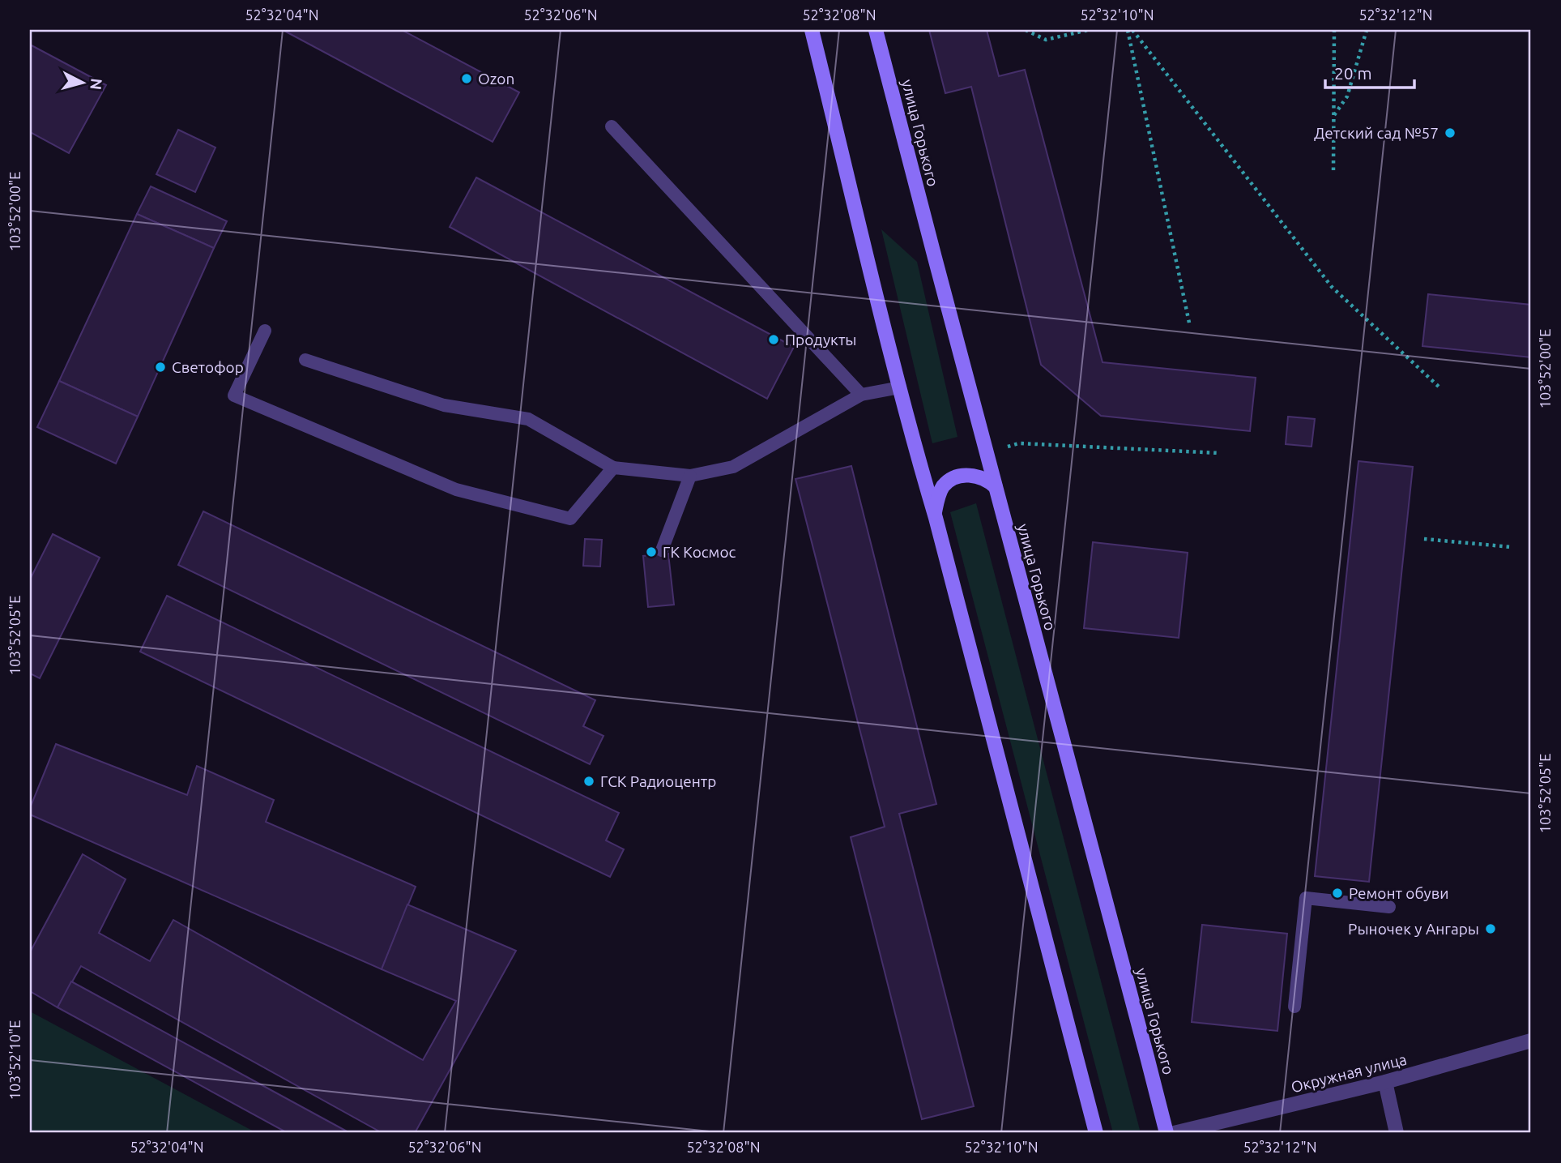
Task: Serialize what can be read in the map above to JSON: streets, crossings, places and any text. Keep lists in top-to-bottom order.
{
  "streets": {
    "main road": ["улица Горького"],
    "street": ["Окружная улица"]
  },
  "places": [
    "Ozon",
    "Детский сад №57",
    "Продукты",
    "Светофор",
    "ГК Космос",
    "ГСК Радиоцентр",
    "Ремонт обуви",
    "Рыночек у Ангары"
  ],
  "scale_bar": "20 m",
  "north": "right",
  "coordinates": [
    "52°32'04\"N",
    "52°32'06\"N",
    "52°32'08\"N",
    "52°32'10\"N",
    "52°32'12\"N",
    "103°52'00\"E",
    "103°52'05\"E",
    "103°52'10\"E"
  ]
}
